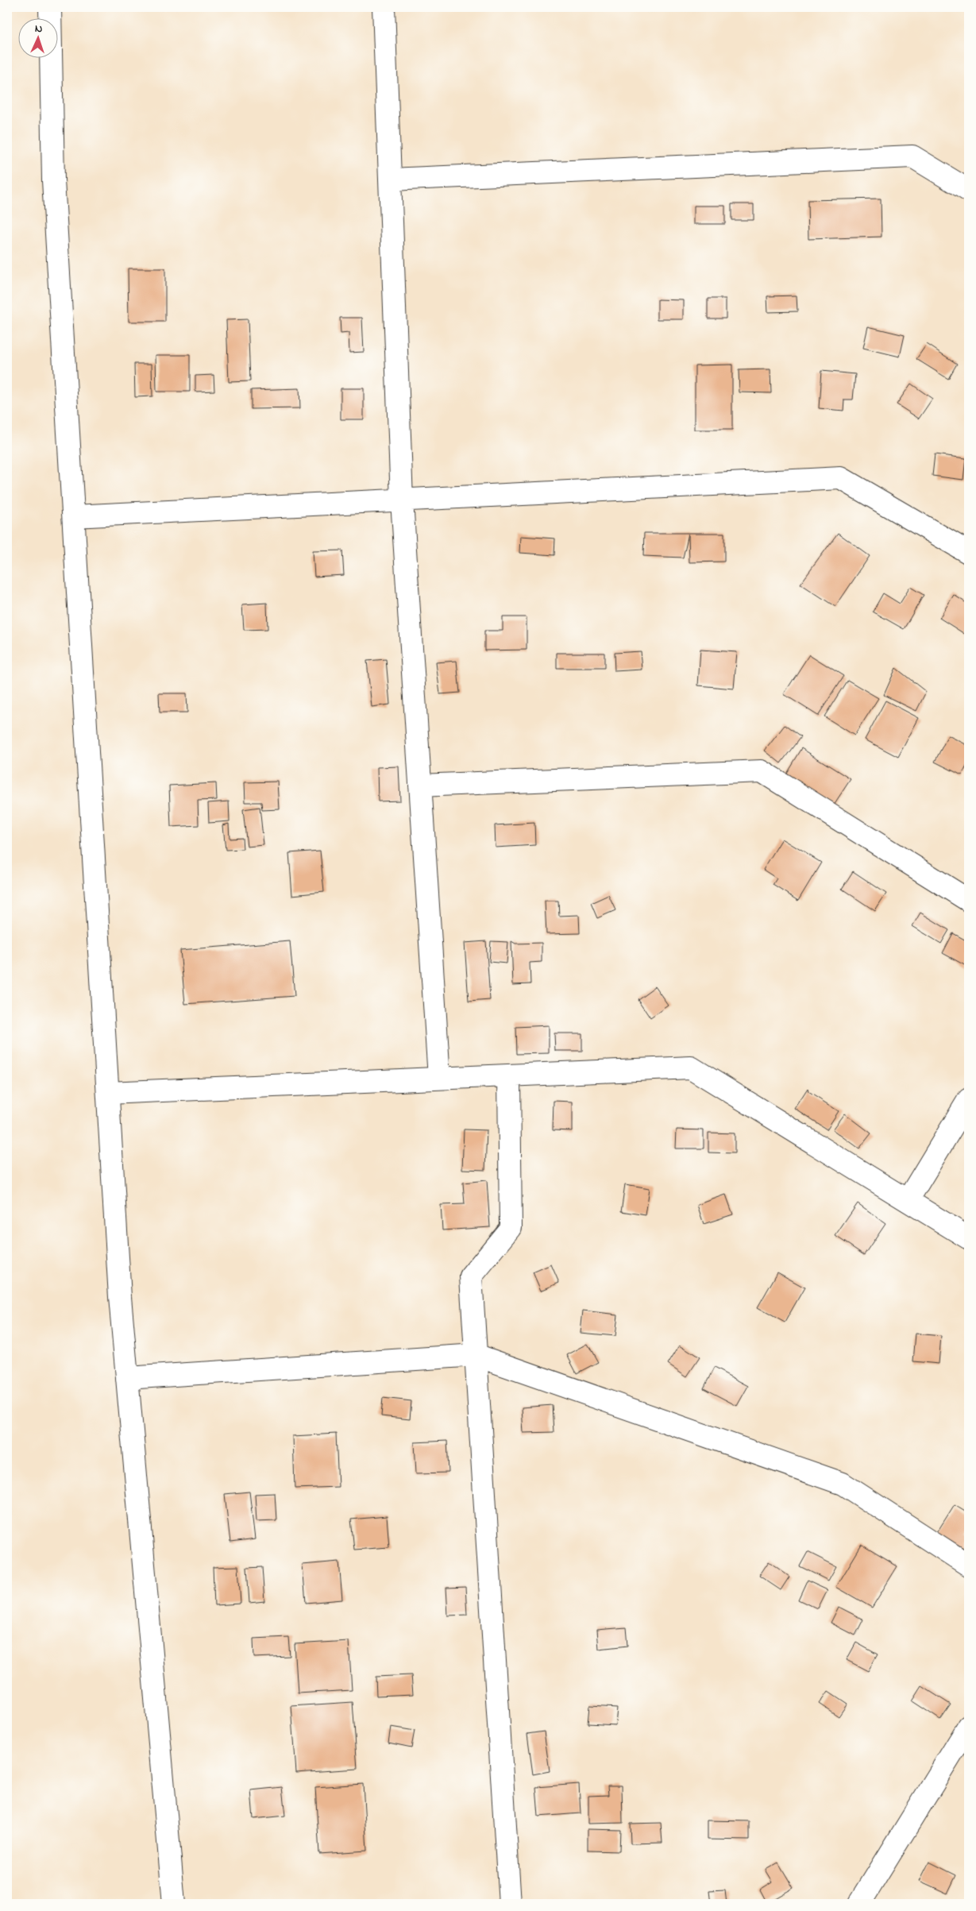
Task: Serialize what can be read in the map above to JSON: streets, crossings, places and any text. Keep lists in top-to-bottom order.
{
  "north": "top"
}
